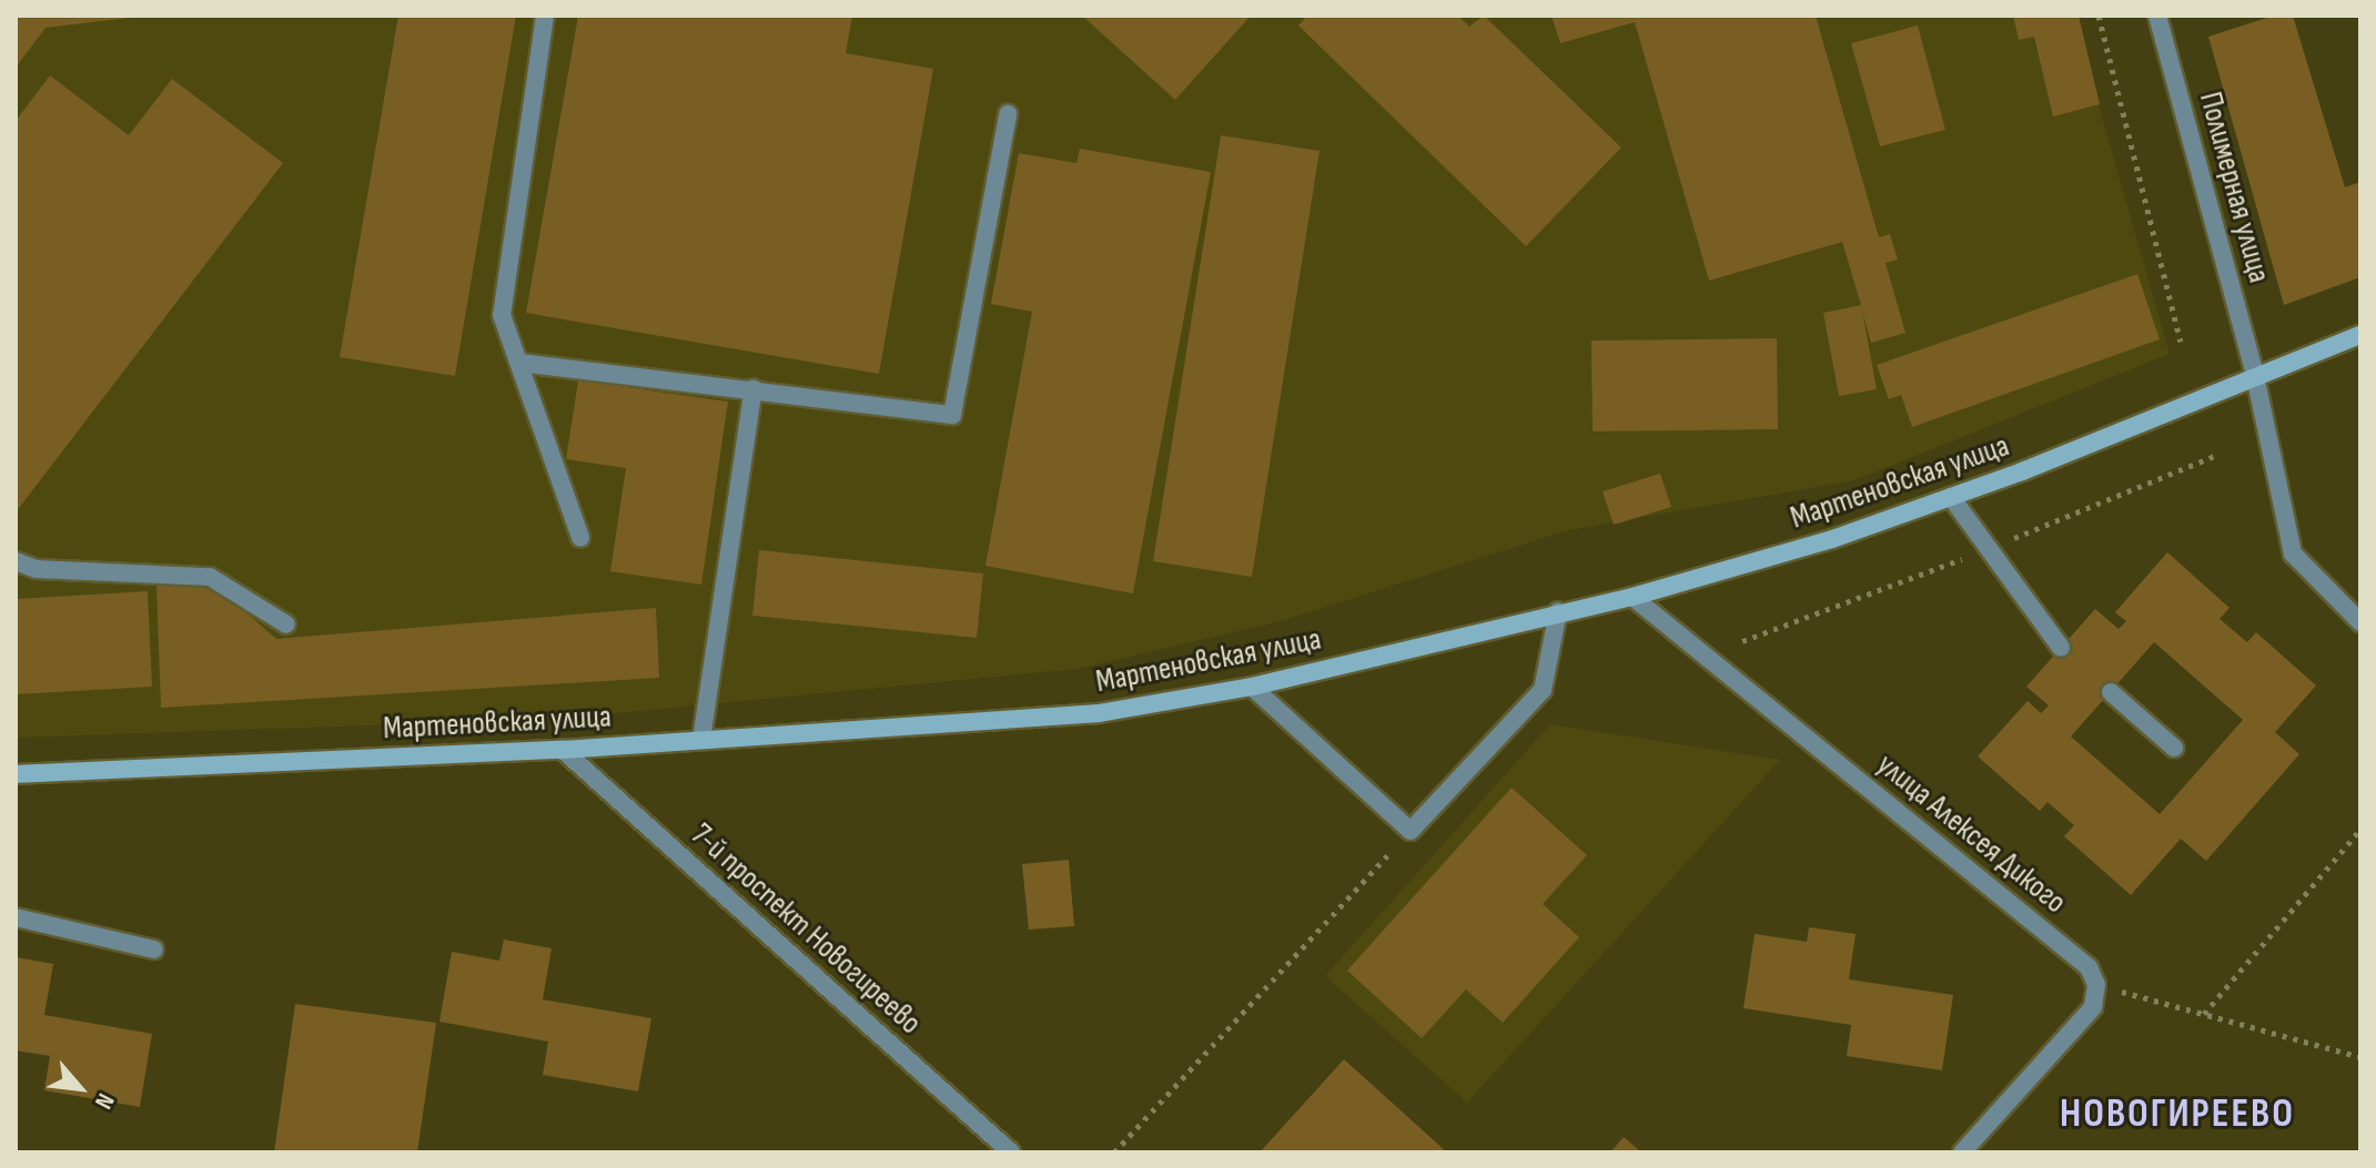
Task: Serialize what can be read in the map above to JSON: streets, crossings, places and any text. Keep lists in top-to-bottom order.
{
  "streets": {
    "street": [
      "Полимерная улица",
      "Мартеновская улица",
      "улица Алексея Дикого",
      "7-й проспект Новогиреево"
    ]
  },
  "crossings": [
    ["Полимерная улица", "Мартеновская улица"],
    ["Мартеновская улица", "улица Алексея Дикого"],
    ["Мартеновская улица", "7-й проспект Новогиреево"]
  ],
  "districts": ["НОВОГИРЕЕВО"],
  "north": "bottom right"
}
